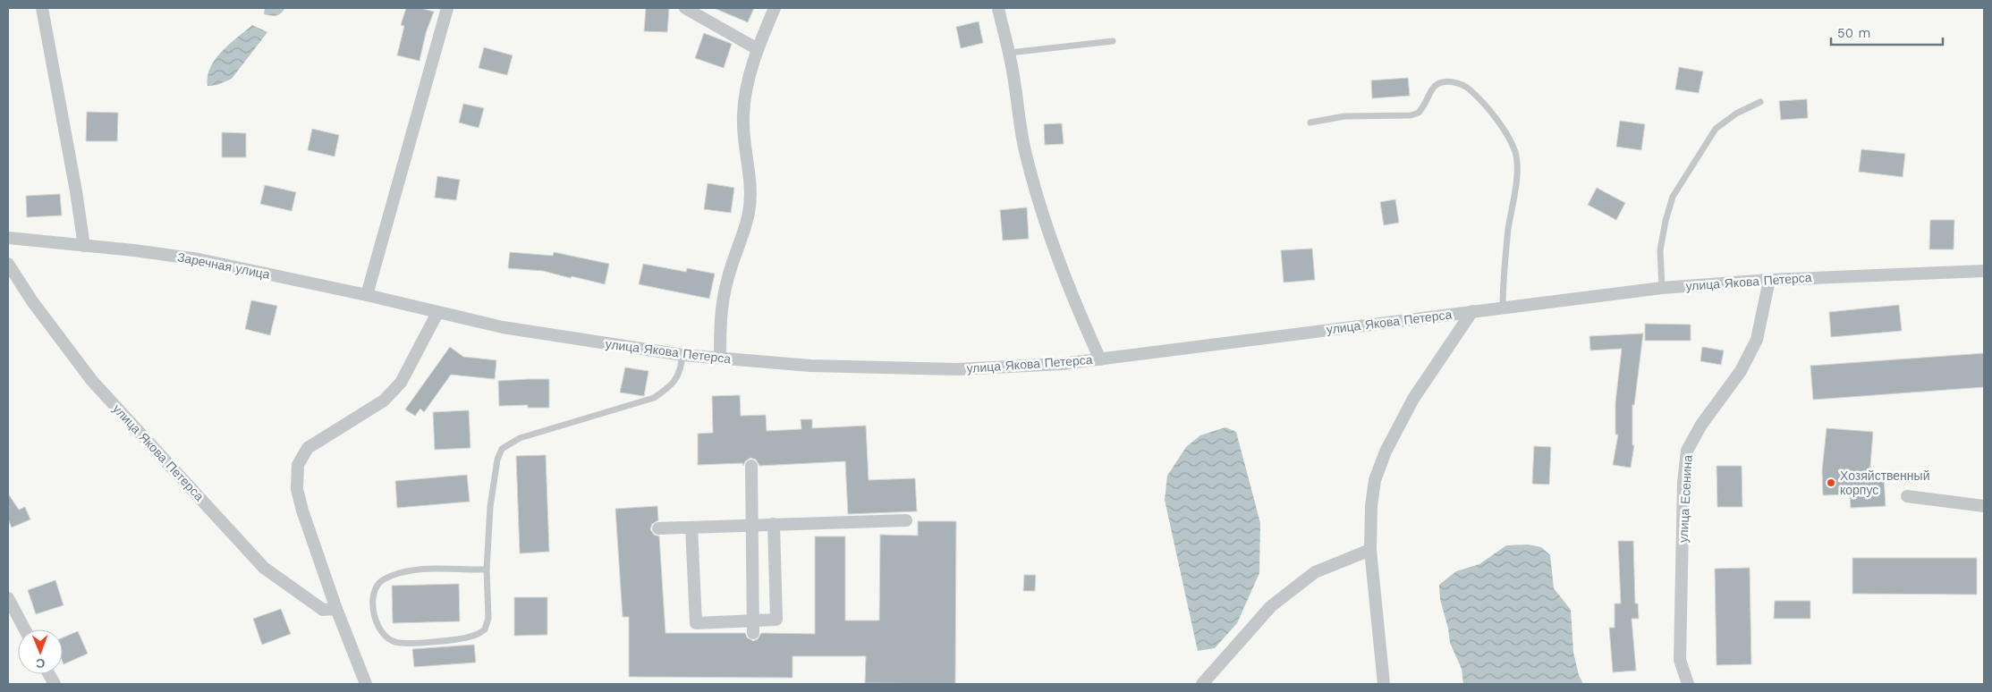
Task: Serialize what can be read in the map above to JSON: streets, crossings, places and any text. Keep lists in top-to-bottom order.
{
  "streets": {
    "street": ["Заречная улица", "улица Якова Петерса", "улица Есенина"]
  },
  "crossings": [
    ["Заречная улица", "улица Якова Петерса"],
    ["улица Якова Петерса", "улица Есенина"]
  ],
  "places": ["Хозяйственный корпус"],
  "scale_bar": "50 m",
  "north": "bottom"
}
